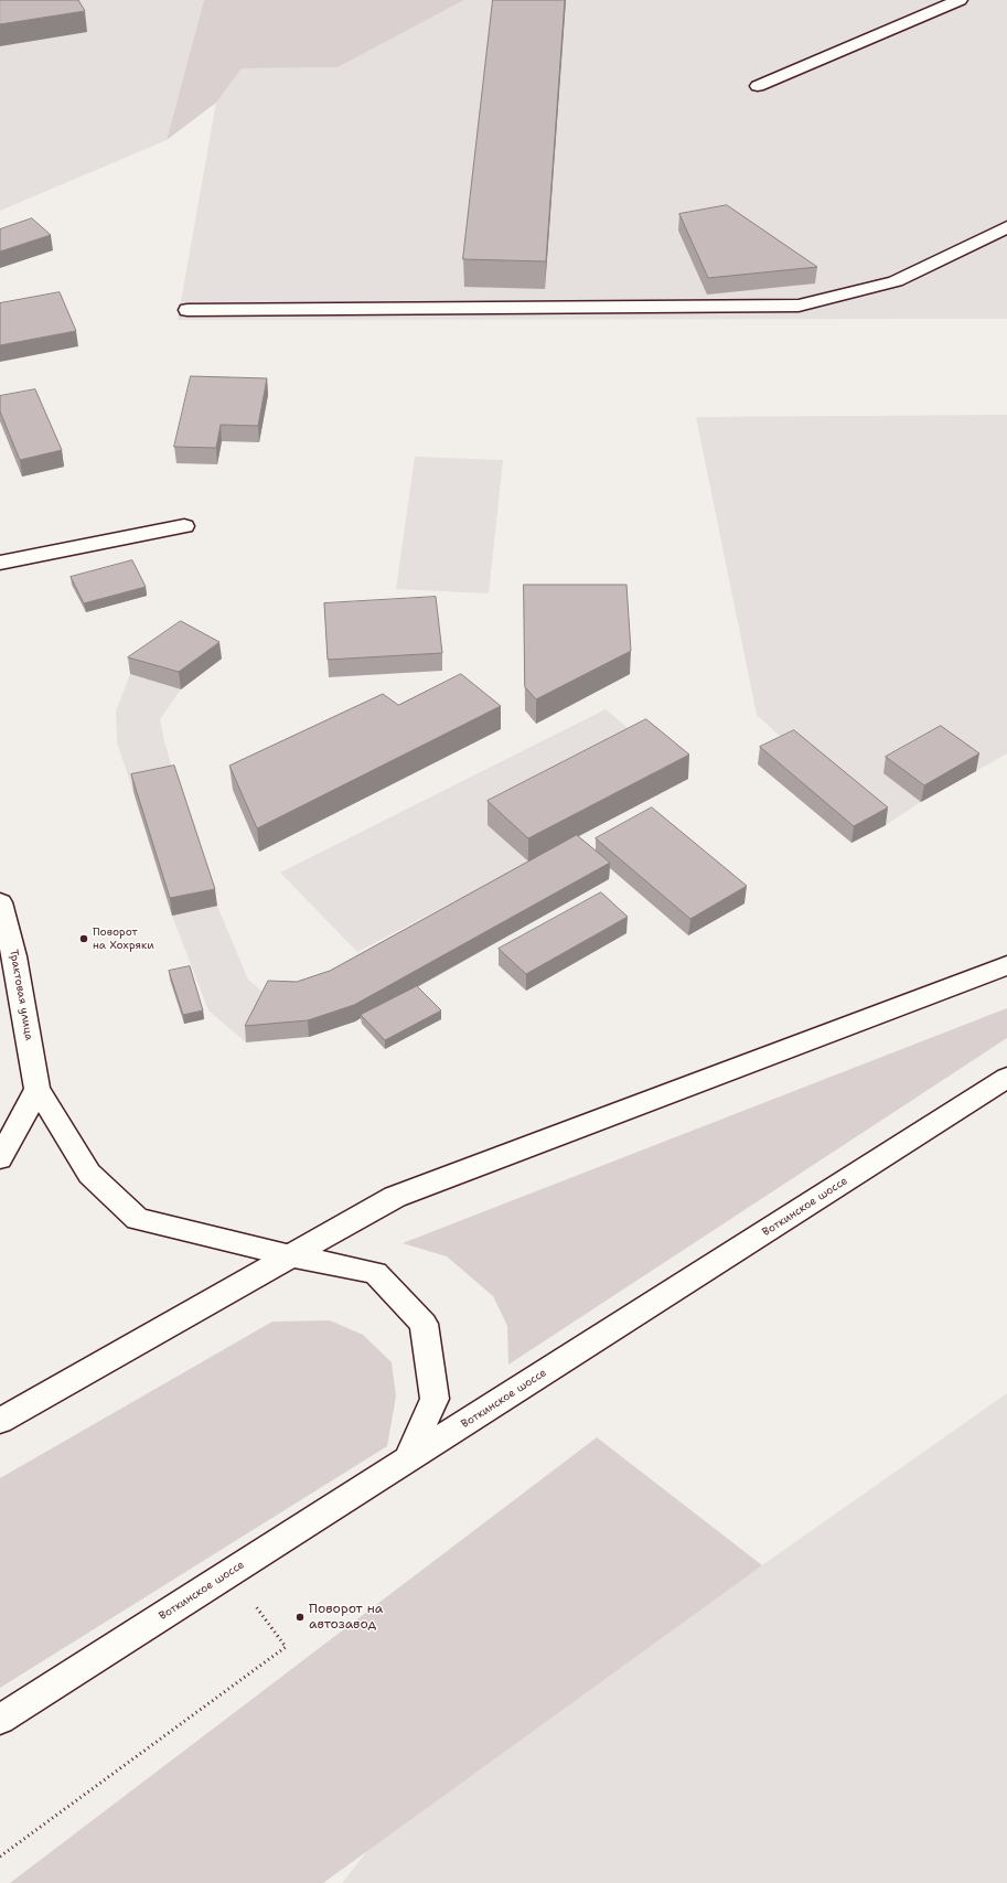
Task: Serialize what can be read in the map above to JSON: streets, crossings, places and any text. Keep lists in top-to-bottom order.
{
  "streets": {
    "main road": ["Трактовая улица", "Воткинское шоссе"]
  },
  "places": ["Поворот на Хохряки", "Поворот на автозавод"]
}
